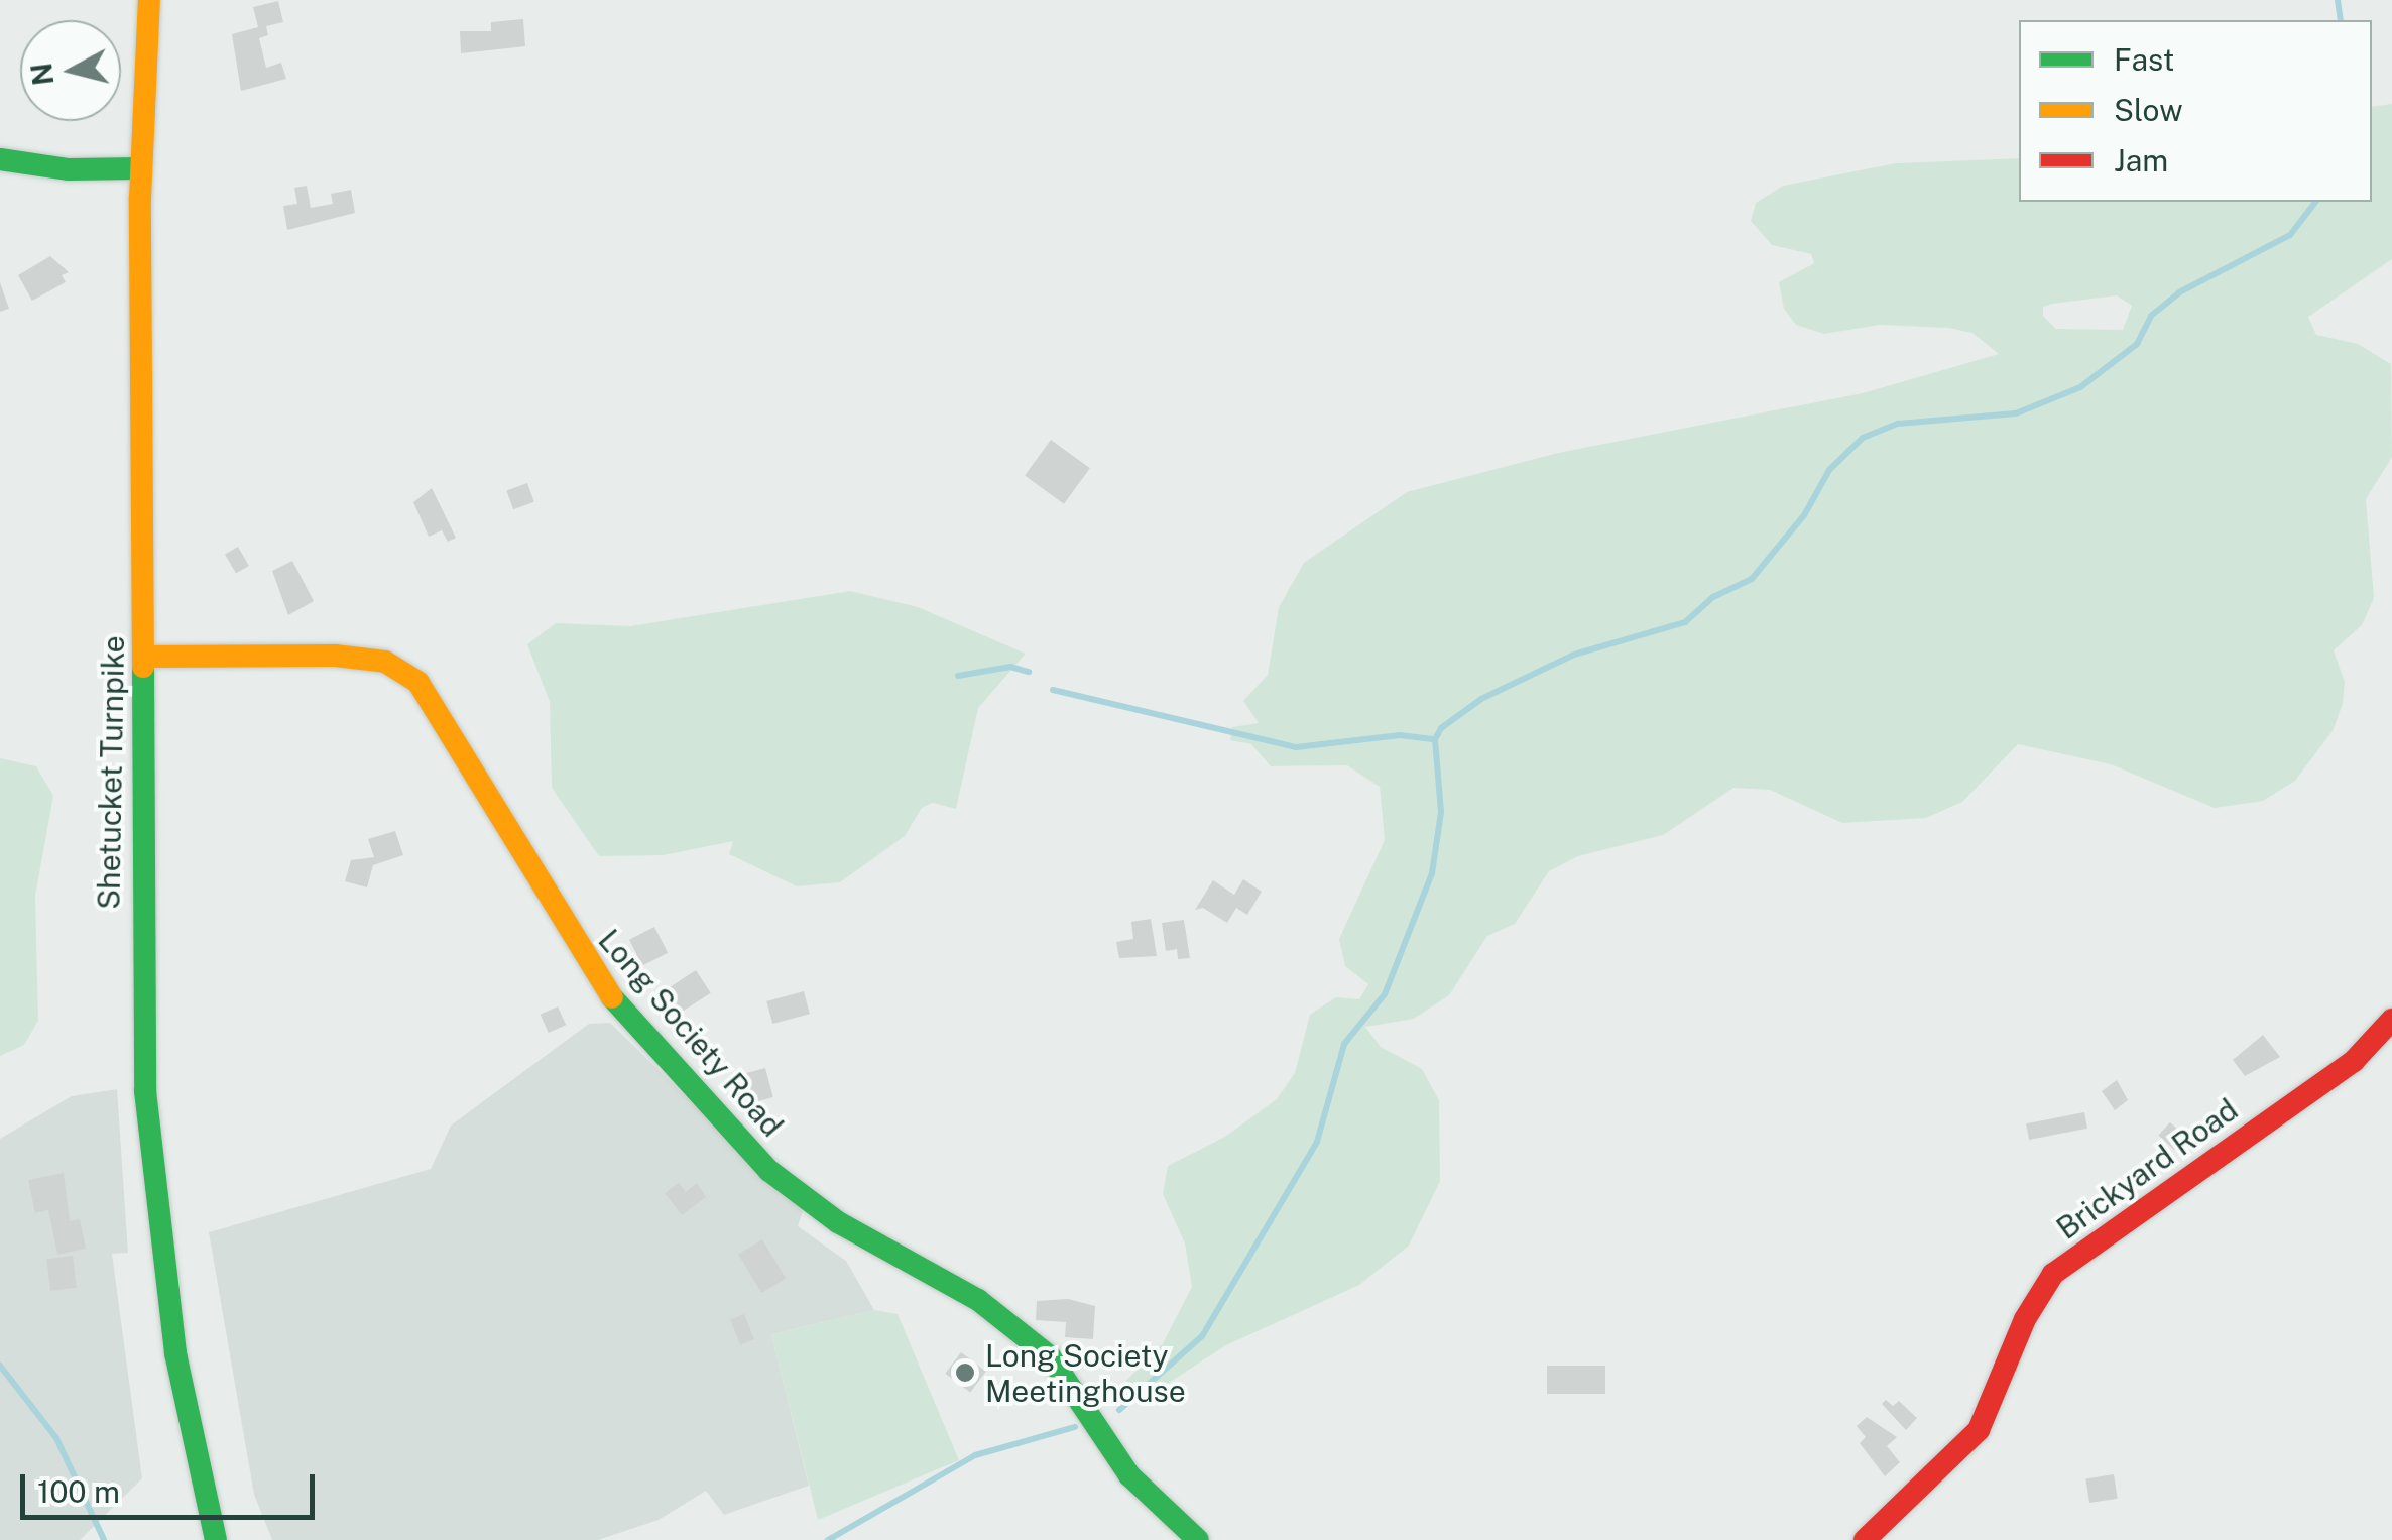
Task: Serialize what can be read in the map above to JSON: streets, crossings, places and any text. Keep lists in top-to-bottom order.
{
  "streets": {
    "street": ["Shetucket Turnpike", "Long Society Road", "Brickyard Road"]
  },
  "crossings": [
    ["Shetucket Turnpike", "Long Society Road"]
  ],
  "places": ["Long Society Meetinghouse"],
  "legend": ["Fast", "Slow", "Jam"],
  "scale_bar": "100 m",
  "north": "left"
}
